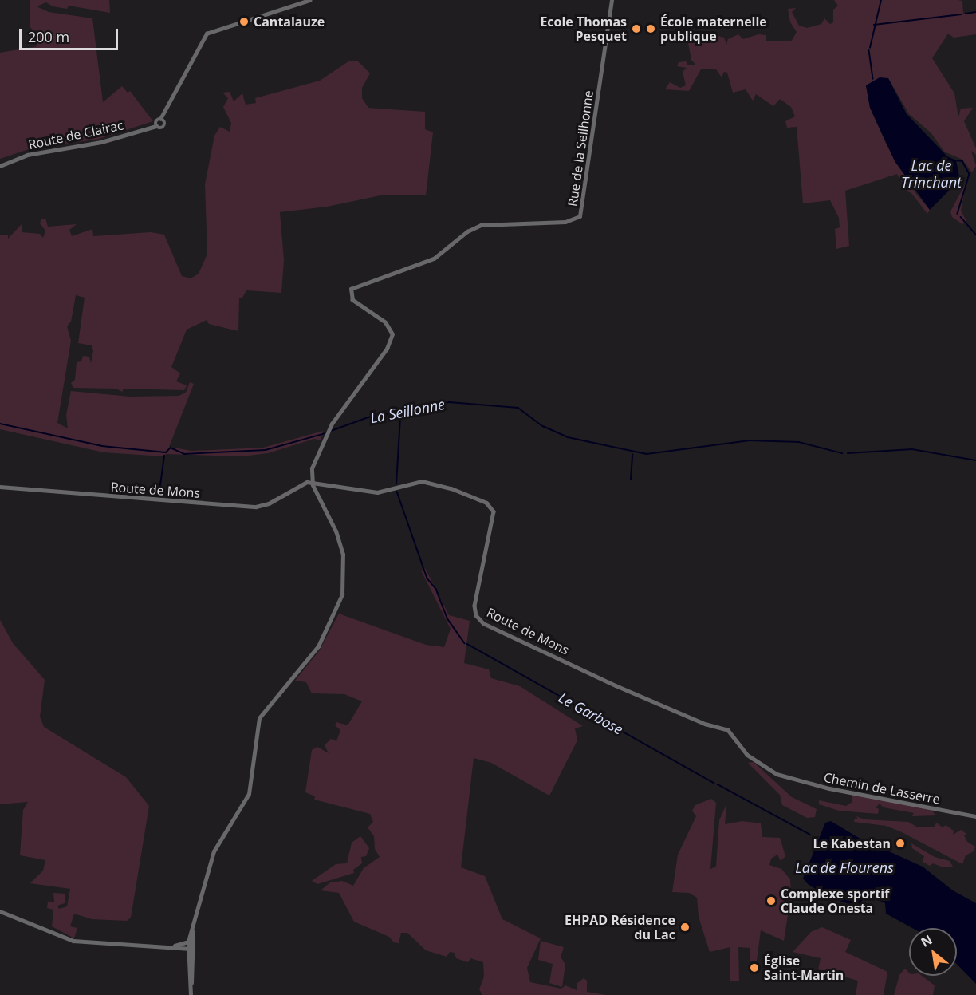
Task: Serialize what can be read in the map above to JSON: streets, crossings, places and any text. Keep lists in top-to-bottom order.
{
  "streets": {
    "street": [
      "Route de Clairac",
      "Rue de la Seilhonne",
      "Route de Mons",
      "Chemin de Lasserre"
    ]
  },
  "crossings": [
    ["Rue de la Seilhonne", "Route de Mons"],
    ["Route de Mons", "Chemin de Lasserre"]
  ],
  "water": [
    "Lac de Trinchant",
    "La Seillonne",
    "Le Garbose",
    "Lac de Flourens"
  ],
  "places": [
    "Cantalauze",
    "Ecole Thomas Pesquet",
    "École maternelle publique",
    "Le Kabestan",
    "Complexe sportif Claude Onesta",
    "EHPAD Résidence du Lac",
    "Église Saint-Martin"
  ],
  "scale_bar": "200 m",
  "north": "top left"
}
